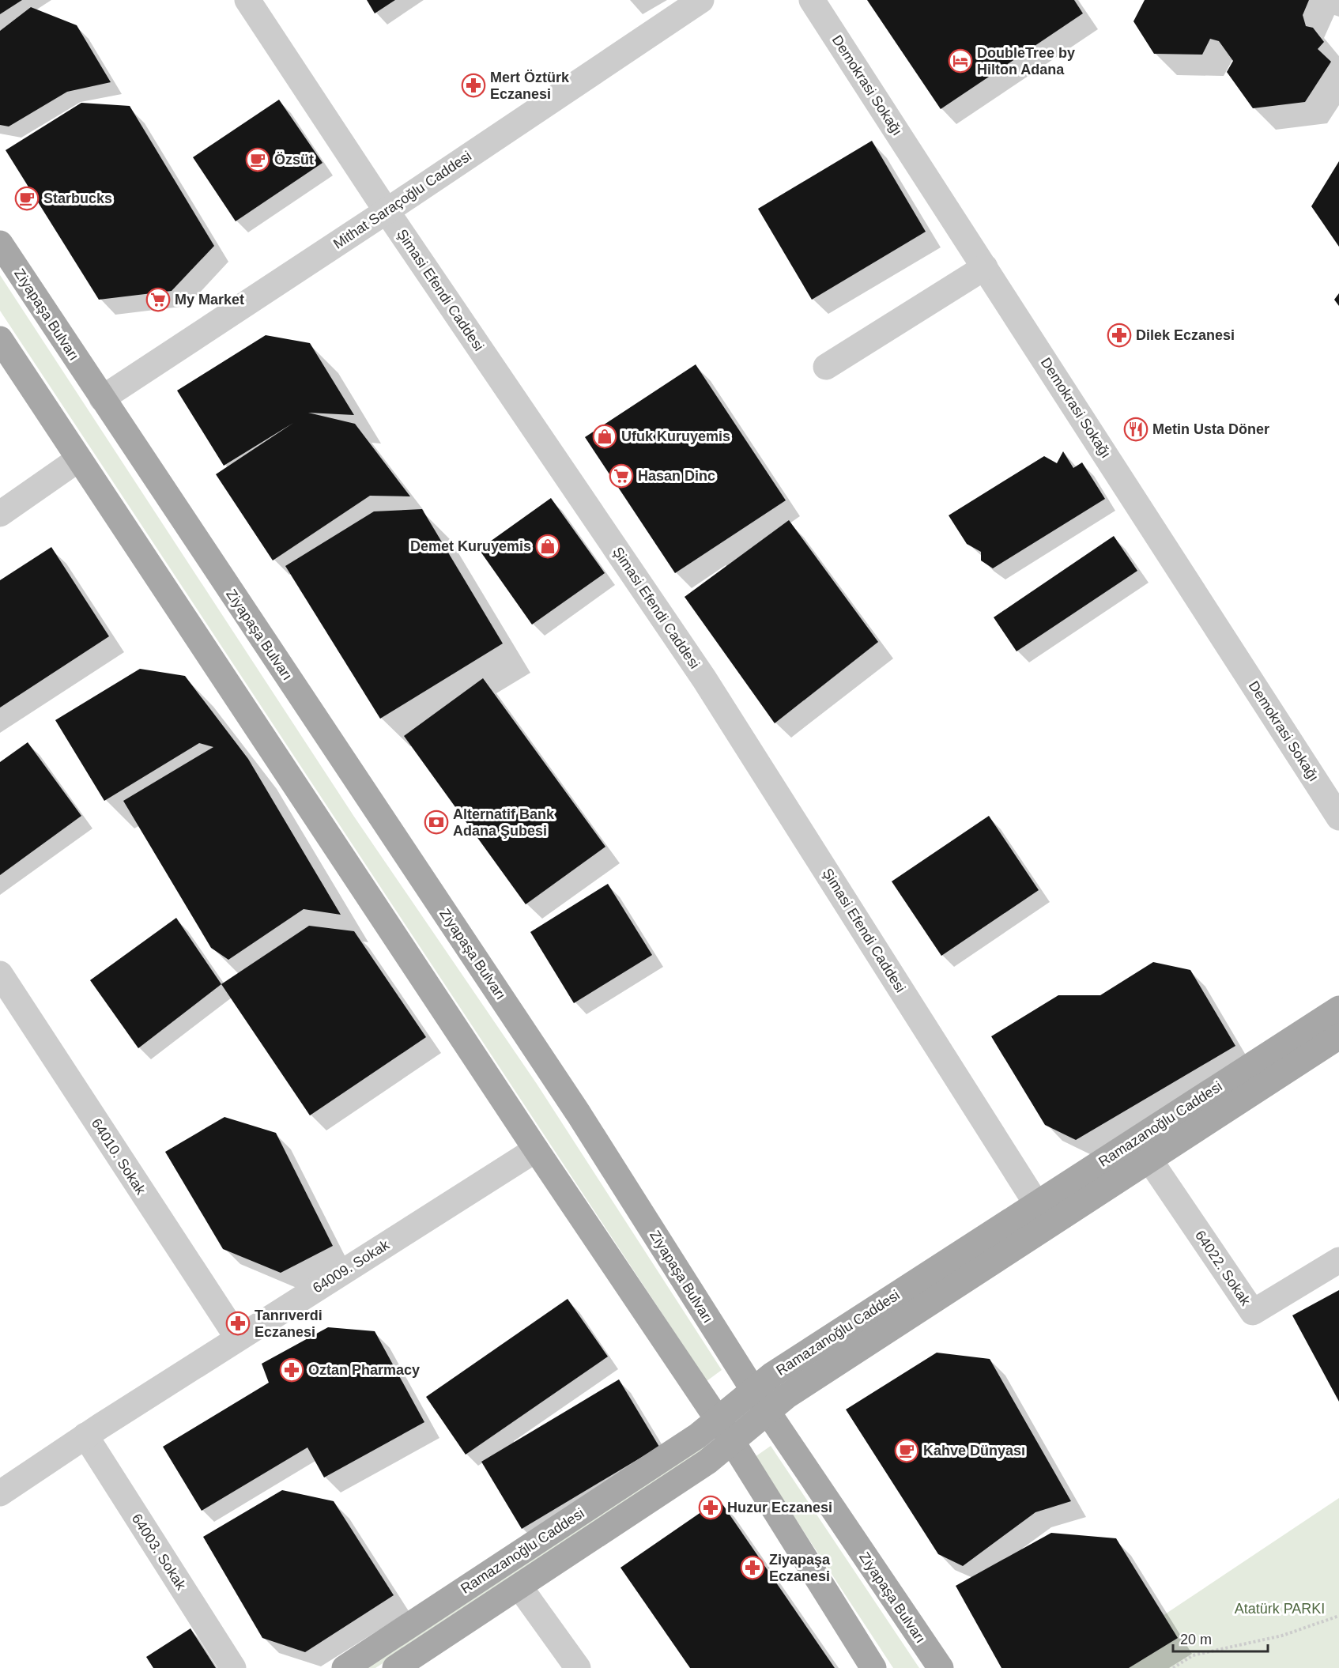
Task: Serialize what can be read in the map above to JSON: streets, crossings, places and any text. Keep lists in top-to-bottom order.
{
  "streets": {
    "main road": ["Ziyapaşa Bulvarı", "Ramazanoğlu Caddesi"],
    "street": [
      "Demokrasi Sokağı",
      "Mithat Saraçoğlu Caddesi",
      "Şimasi Efendi Caddesi",
      "64010. Sokak",
      "64009. Sokak",
      "64022. Sokak",
      "64003. Sokak"
    ]
  },
  "crossings": [
    ["Mithat Saraçoğlu Caddesi", "Şimasi Efendi Caddesi"],
    ["Mithat Saraçoğlu Caddesi", "Ziyapaşa Bulvarı"],
    ["Şimasi Efendi Caddesi", "Ramazanoğlu Caddesi"],
    ["Ziyapaşa Bulvarı", "Ramazanoğlu Caddesi"],
    ["Ramazanoğlu Caddesi", "64022. Sokak"],
    ["64010. Sokak", "64009. Sokak"],
    ["64009. Sokak", "64003. Sokak"]
  ],
  "parks": ["Atatürk PARKI"],
  "places": {
    "hotel": ["DoubleTree by Hilton Adana"],
    "pharmacy": [
      "Mert Öztürk Eczanesi",
      "Dilek Eczanesi",
      "Tanrıverdi Eczanesi",
      "Oztan Pharmacy",
      "Huzur Eczanesi",
      "Ziyapaşa Eczanesi"
    ],
    "cafe": ["Özsüt", "Starbucks", "Kahve Dünyası"],
    "supermarket": ["My Market", "Hasan Dinc"],
    "restaurant": ["Metin Usta Döner"],
    "shop": ["Ufuk Kuruyemis", "Demet Kuruyemis"],
    "bank": ["Alternatif Bank Adana Şubesi"]
  },
  "scale_bar": "20 m"
}
